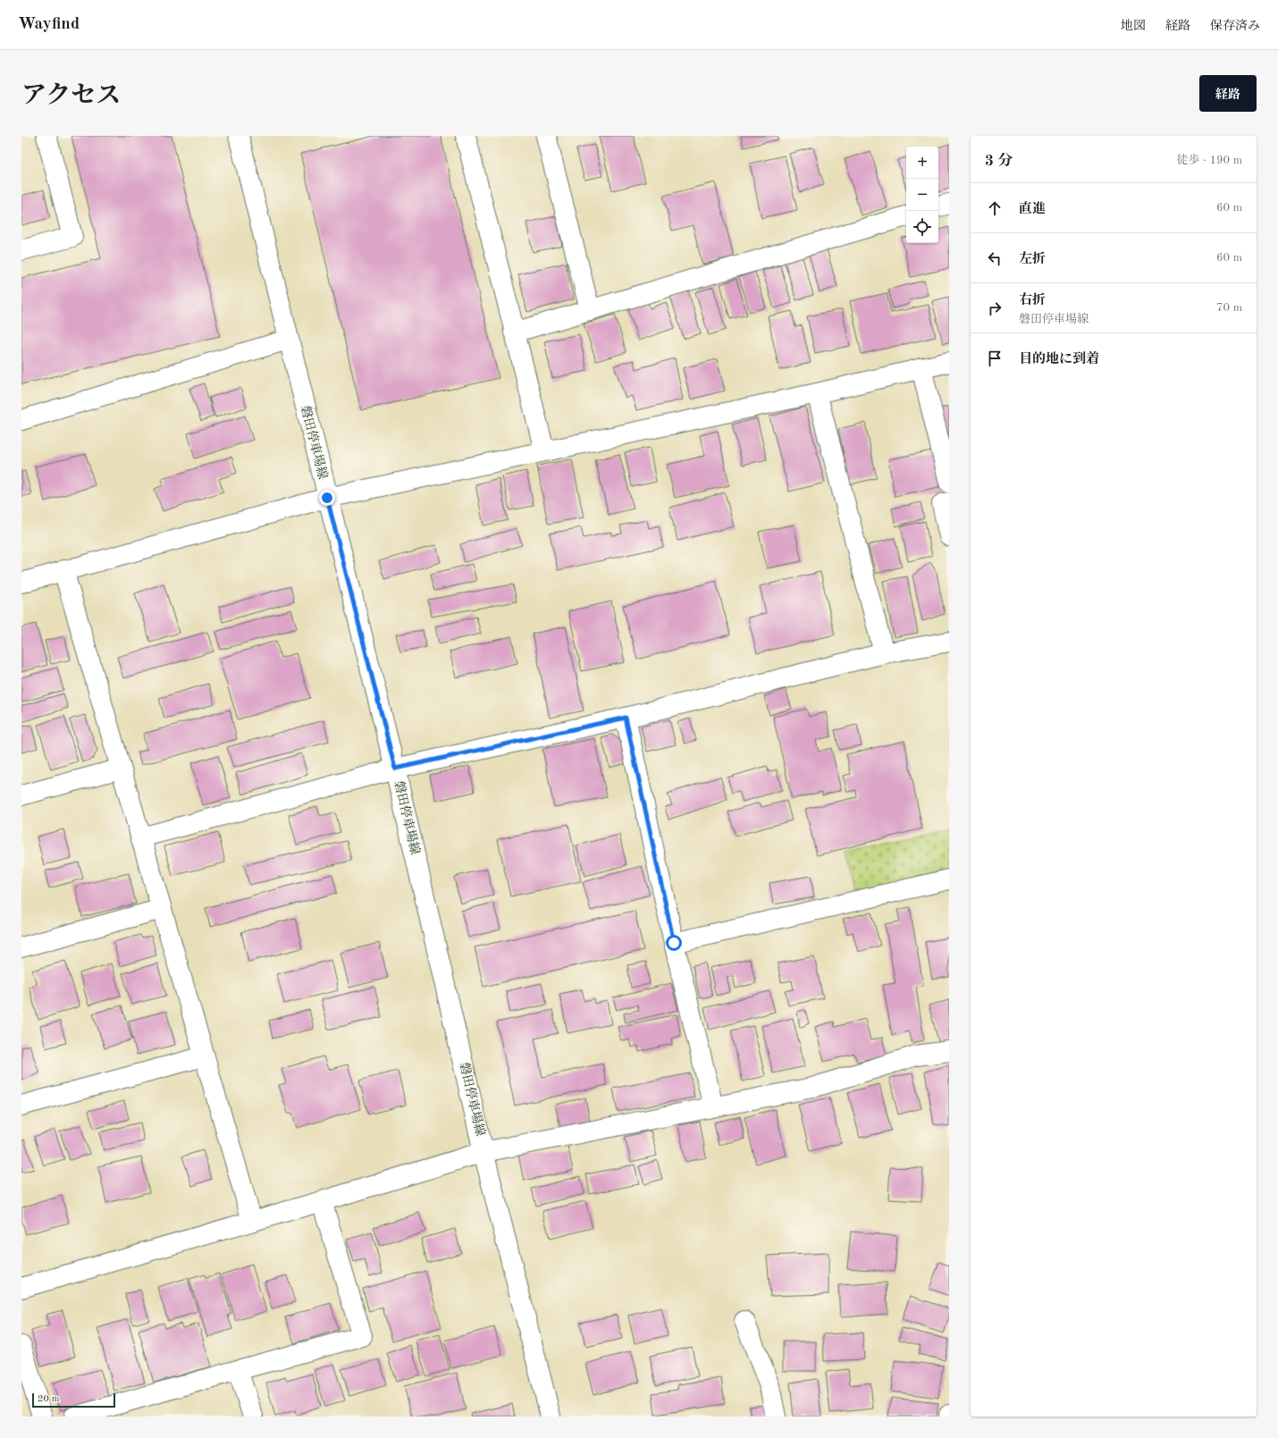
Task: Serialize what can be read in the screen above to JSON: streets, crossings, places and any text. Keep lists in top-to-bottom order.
{
  "streets": {
    "street": ["磐田停車場線"]
  },
  "scale_bar": "20 m",
  "page": {
    "header": "Wayfind",
    "nav": ["地図", "経路", "保存済み"],
    "title": "アクセス",
    "buttons": "経路",
    "heading": ["3 分", "徒歩 · 190 m"],
    "map_buttons": ["+", "−"],
    "list": [
      ["直進", "60 m"],
      ["左折", "60 m"],
      ["右折", "磐田停車場線", "70 m"],
      "目的地に到着"
    ],
    "scale": "20 m"
  }
}
